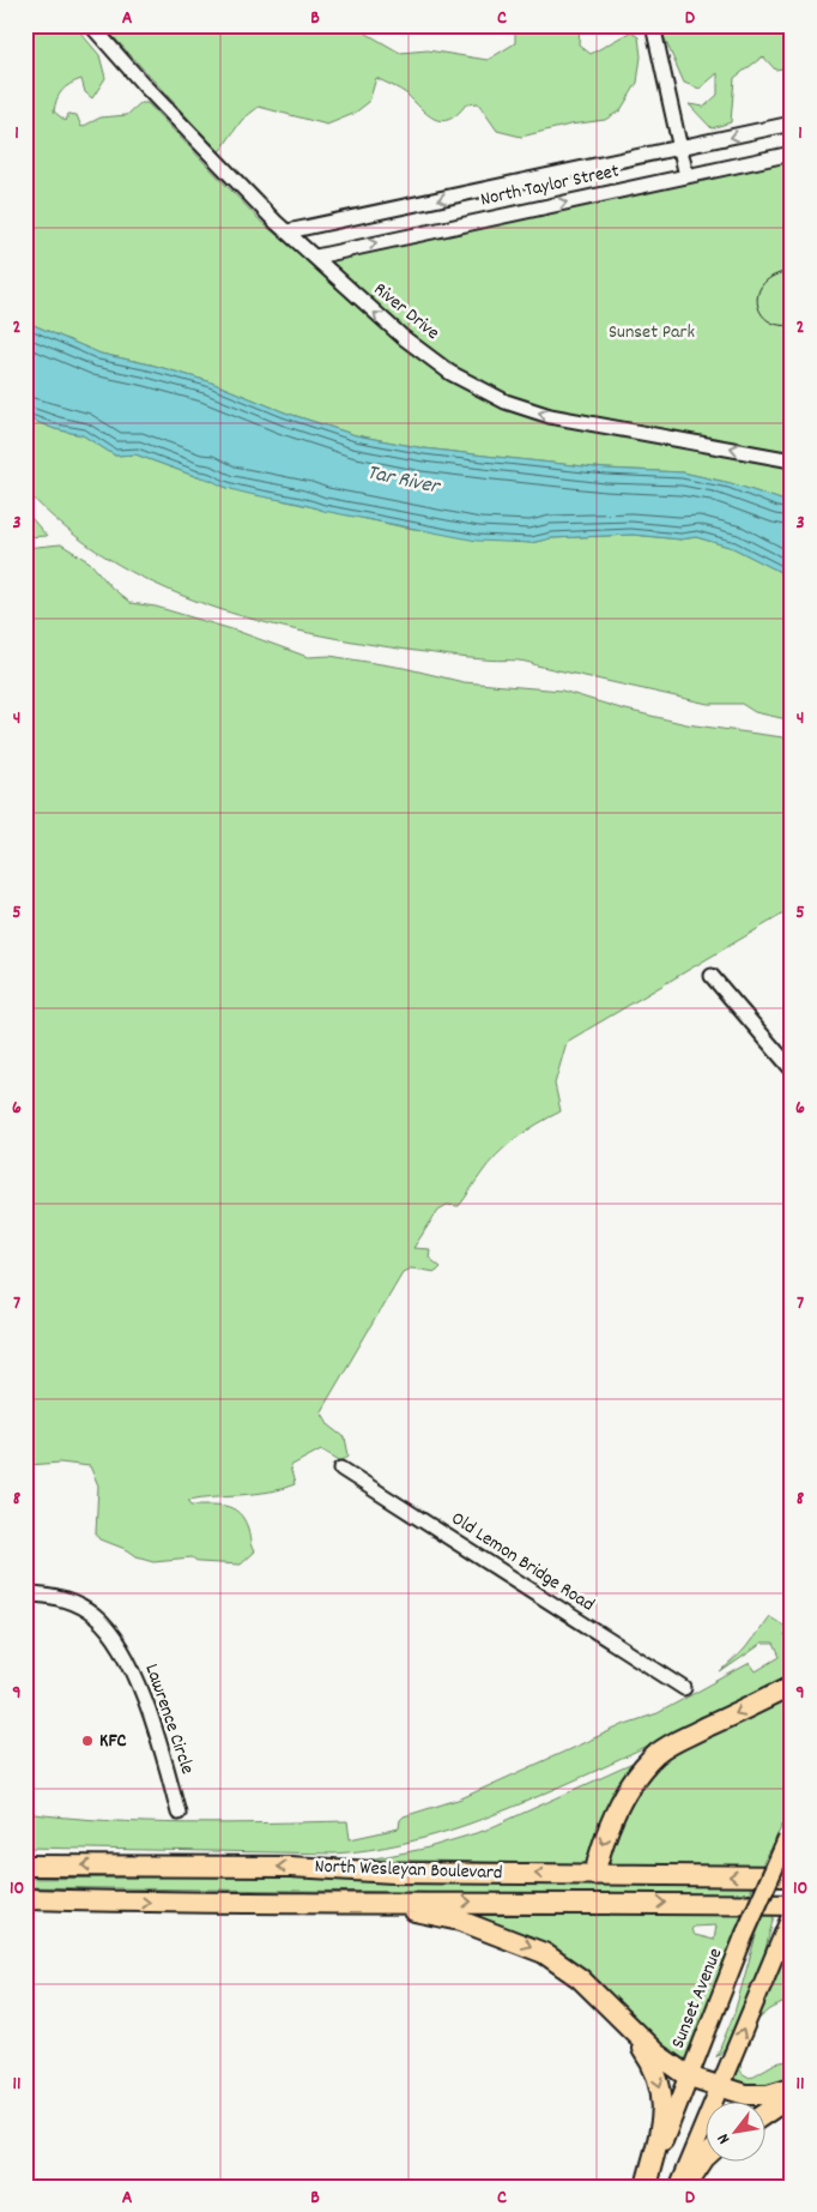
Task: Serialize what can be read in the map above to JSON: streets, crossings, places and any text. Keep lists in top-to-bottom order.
{
  "streets": {
    "highway": ["North Wesleyan Boulevard"],
    "main road": ["Sunset Avenue"],
    "street": [
      "North Taylor Street",
      "River Drive",
      "Old Lemon Bridge Road",
      "Lawrence Circle"
    ]
  },
  "crossings": [
    ["North Taylor Street", "River Drive"]
  ],
  "one_way": ["River Drive"],
  "water": ["Tar River"],
  "parks": ["Sunset Park"],
  "places": ["KFC"],
  "north": "bottom left",
  "grid": {
    "columns": [
      "A",
      "B",
      "C",
      "D"
    ],
    "rows": [
      "1",
      "2",
      "3",
      "4",
      "5",
      "6",
      "7",
      "8",
      "9",
      "10",
      "11"
    ]
  }
}
